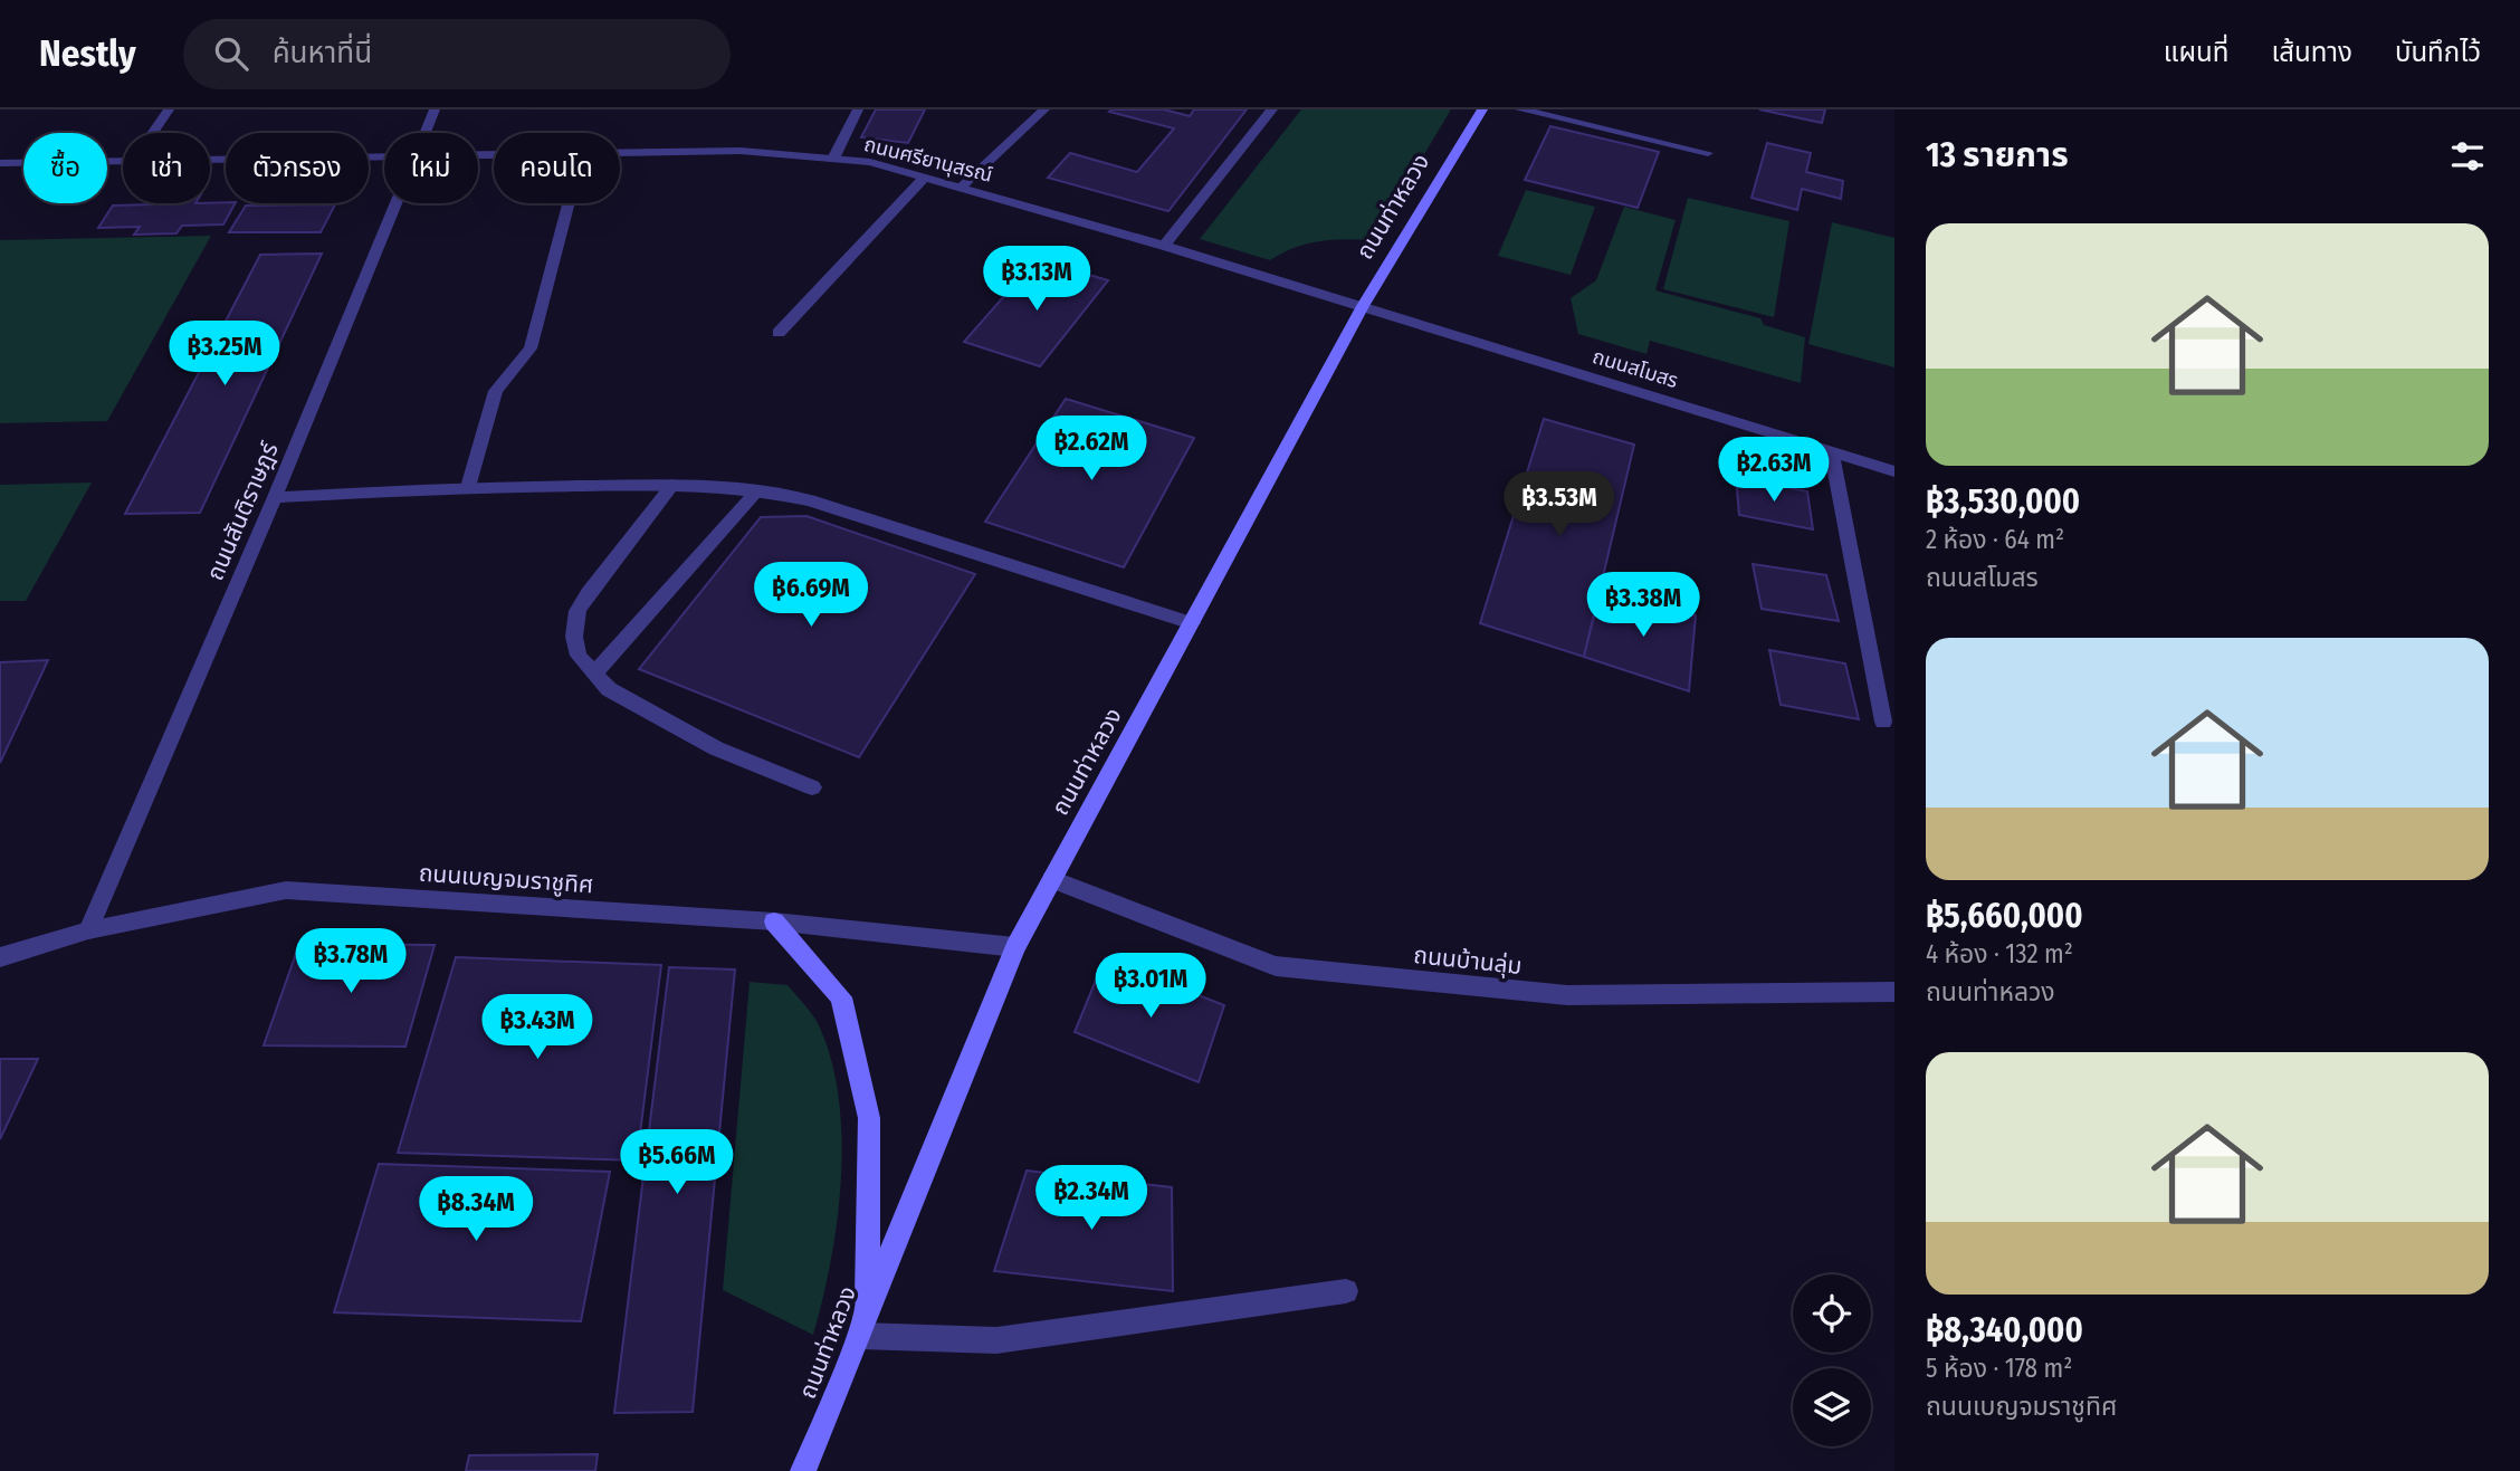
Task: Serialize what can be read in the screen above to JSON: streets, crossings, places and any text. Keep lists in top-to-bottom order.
{
  "streets": {
    "main road": ["ถนนท่าหลวง"],
    "street": [
      "ถนนศรียานุสรณ์",
      "ถนนสโมสร",
      "ถนนสันติราษฎร์",
      "ถนนเบญจมราชูทิศ",
      "ถนนบ้านลุ่ม"
    ]
  },
  "crossings": [
    ["ถนนศรียานุสรณ์", "ถนนท่าหลวง"],
    ["ถนนศรียานุสรณ์", "ถนนสโมสร"],
    ["ถนนท่าหลวง", "ถนนสโมสร"],
    ["ถนนท่าหลวง", "ถนนเบญจมราชูทิศ"],
    ["ถนนท่าหลวง", "ถนนบ้านลุ่ม"],
    ["ถนนสันติราษฎร์", "ถนนเบญจมราชูทิศ"]
  ],
  "page": {
    "header": "Nestly",
    "search": "ค้นหาที่นี่",
    "nav": ["แผนที่", "เส้นทาง", "บันทึกไว้"],
    "heading": "13 รายการ",
    "chip": [
      "ซื้อ",
      "เช่า",
      "ตัวกรอง",
      "ใหม่",
      "คอนโด"
    ],
    "list": [
      {
        "name": "฿3,530,000",
        "note": "2 ห้อง · 64 m² · ถนนสโมสร"
      },
      {
        "name": "฿5,660,000",
        "note": "4 ห้อง · 132 m² · ถนนท่าหลวง"
      },
      {
        "name": "฿8,340,000",
        "note": "5 ห้อง · 178 m² · ถนนเบญจมราชูทิศ"
      }
    ],
    "price": [
      "฿3.13M",
      "฿3.25M",
      "฿2.62M",
      "฿2.63M",
      "฿3.53M",
      "฿6.69M",
      "฿3.38M",
      "฿3.78M",
      "฿3.01M",
      "฿3.43M",
      "฿5.66M",
      "฿2.34M",
      "฿8.34M"
    ]
  }
}
